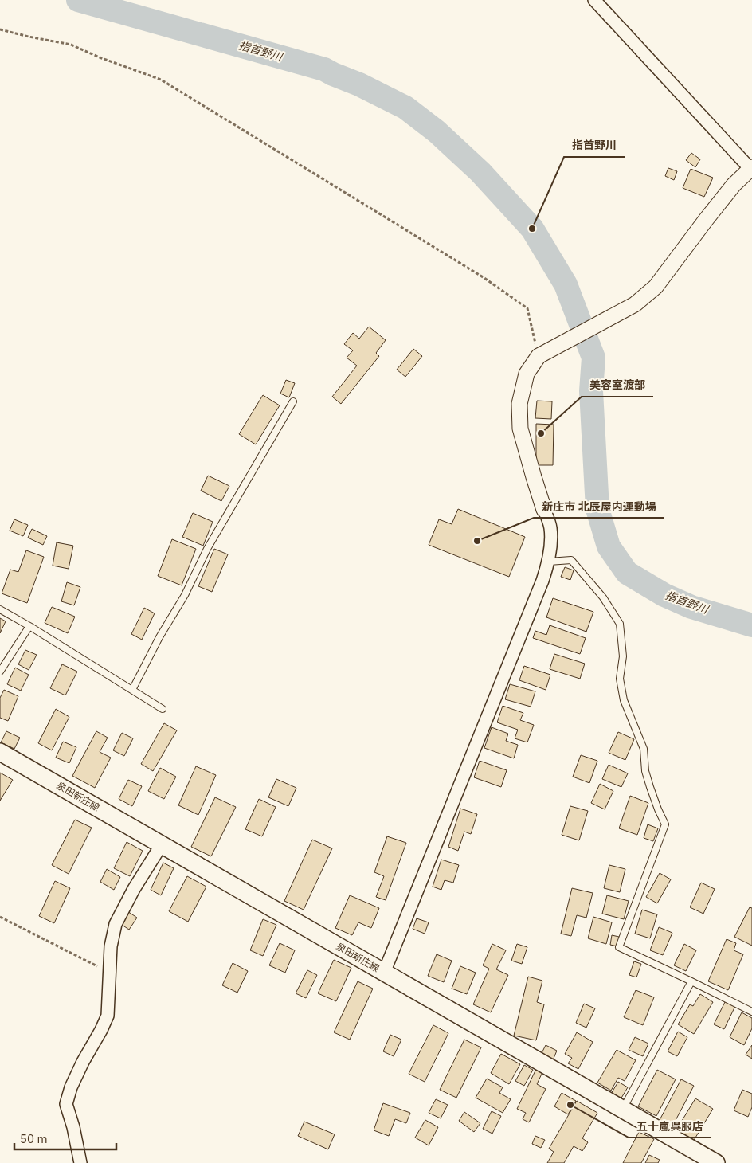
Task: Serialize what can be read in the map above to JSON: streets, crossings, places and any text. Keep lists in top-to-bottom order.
{
  "streets": {
    "main road": ["泉田新庄線"]
  },
  "water": ["指首野川"],
  "places": [
    "指首野川",
    "美容室渡部",
    "新庄市 北辰屋内運動場",
    "五十嵐呉服店"
  ],
  "scale_bar": "50 m"
}
